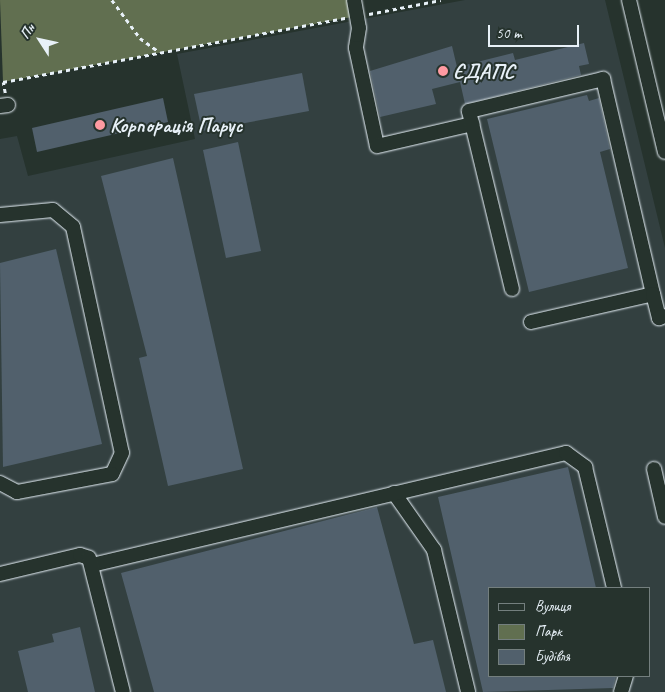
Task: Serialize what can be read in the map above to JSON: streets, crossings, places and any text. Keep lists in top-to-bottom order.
{
  "places": ["ЄДАПС", "Корпорація Парус"],
  "legend": ["Вулиця", "Парк", "Будівля"],
  "scale_bar": "50 m",
  "north": "top left"
}
